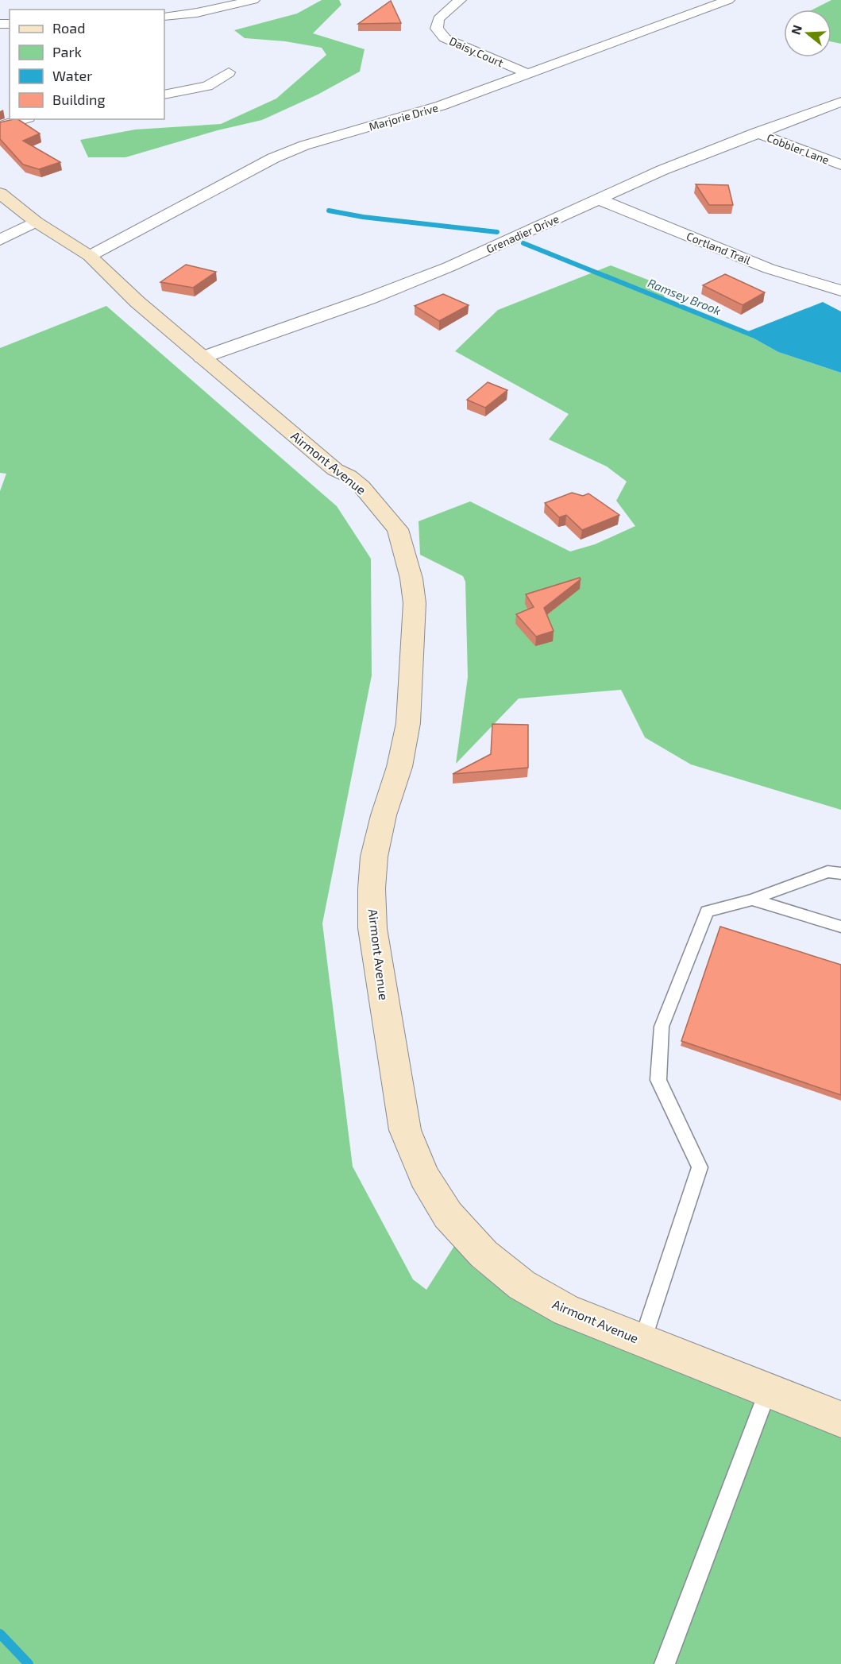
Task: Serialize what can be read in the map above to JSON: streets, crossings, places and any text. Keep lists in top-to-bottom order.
{
  "streets": {
    "street": [
      "Daisy Court",
      "Marjorie Drive",
      "Cobbler Lane",
      "Grenadier Drive",
      "Cortland Trail",
      "Airmont Avenue"
    ]
  },
  "crossings": [
    ["Daisy Court", "Marjorie Drive"],
    ["Marjorie Drive", "Airmont Avenue"],
    ["Cobbler Lane", "Grenadier Drive"],
    ["Grenadier Drive", "Cortland Trail"],
    ["Grenadier Drive", "Airmont Avenue"]
  ],
  "water": ["Ramsey Brook"],
  "legend": [
    "Road",
    "Park",
    "Water",
    "Building"
  ],
  "north": "left"
}
